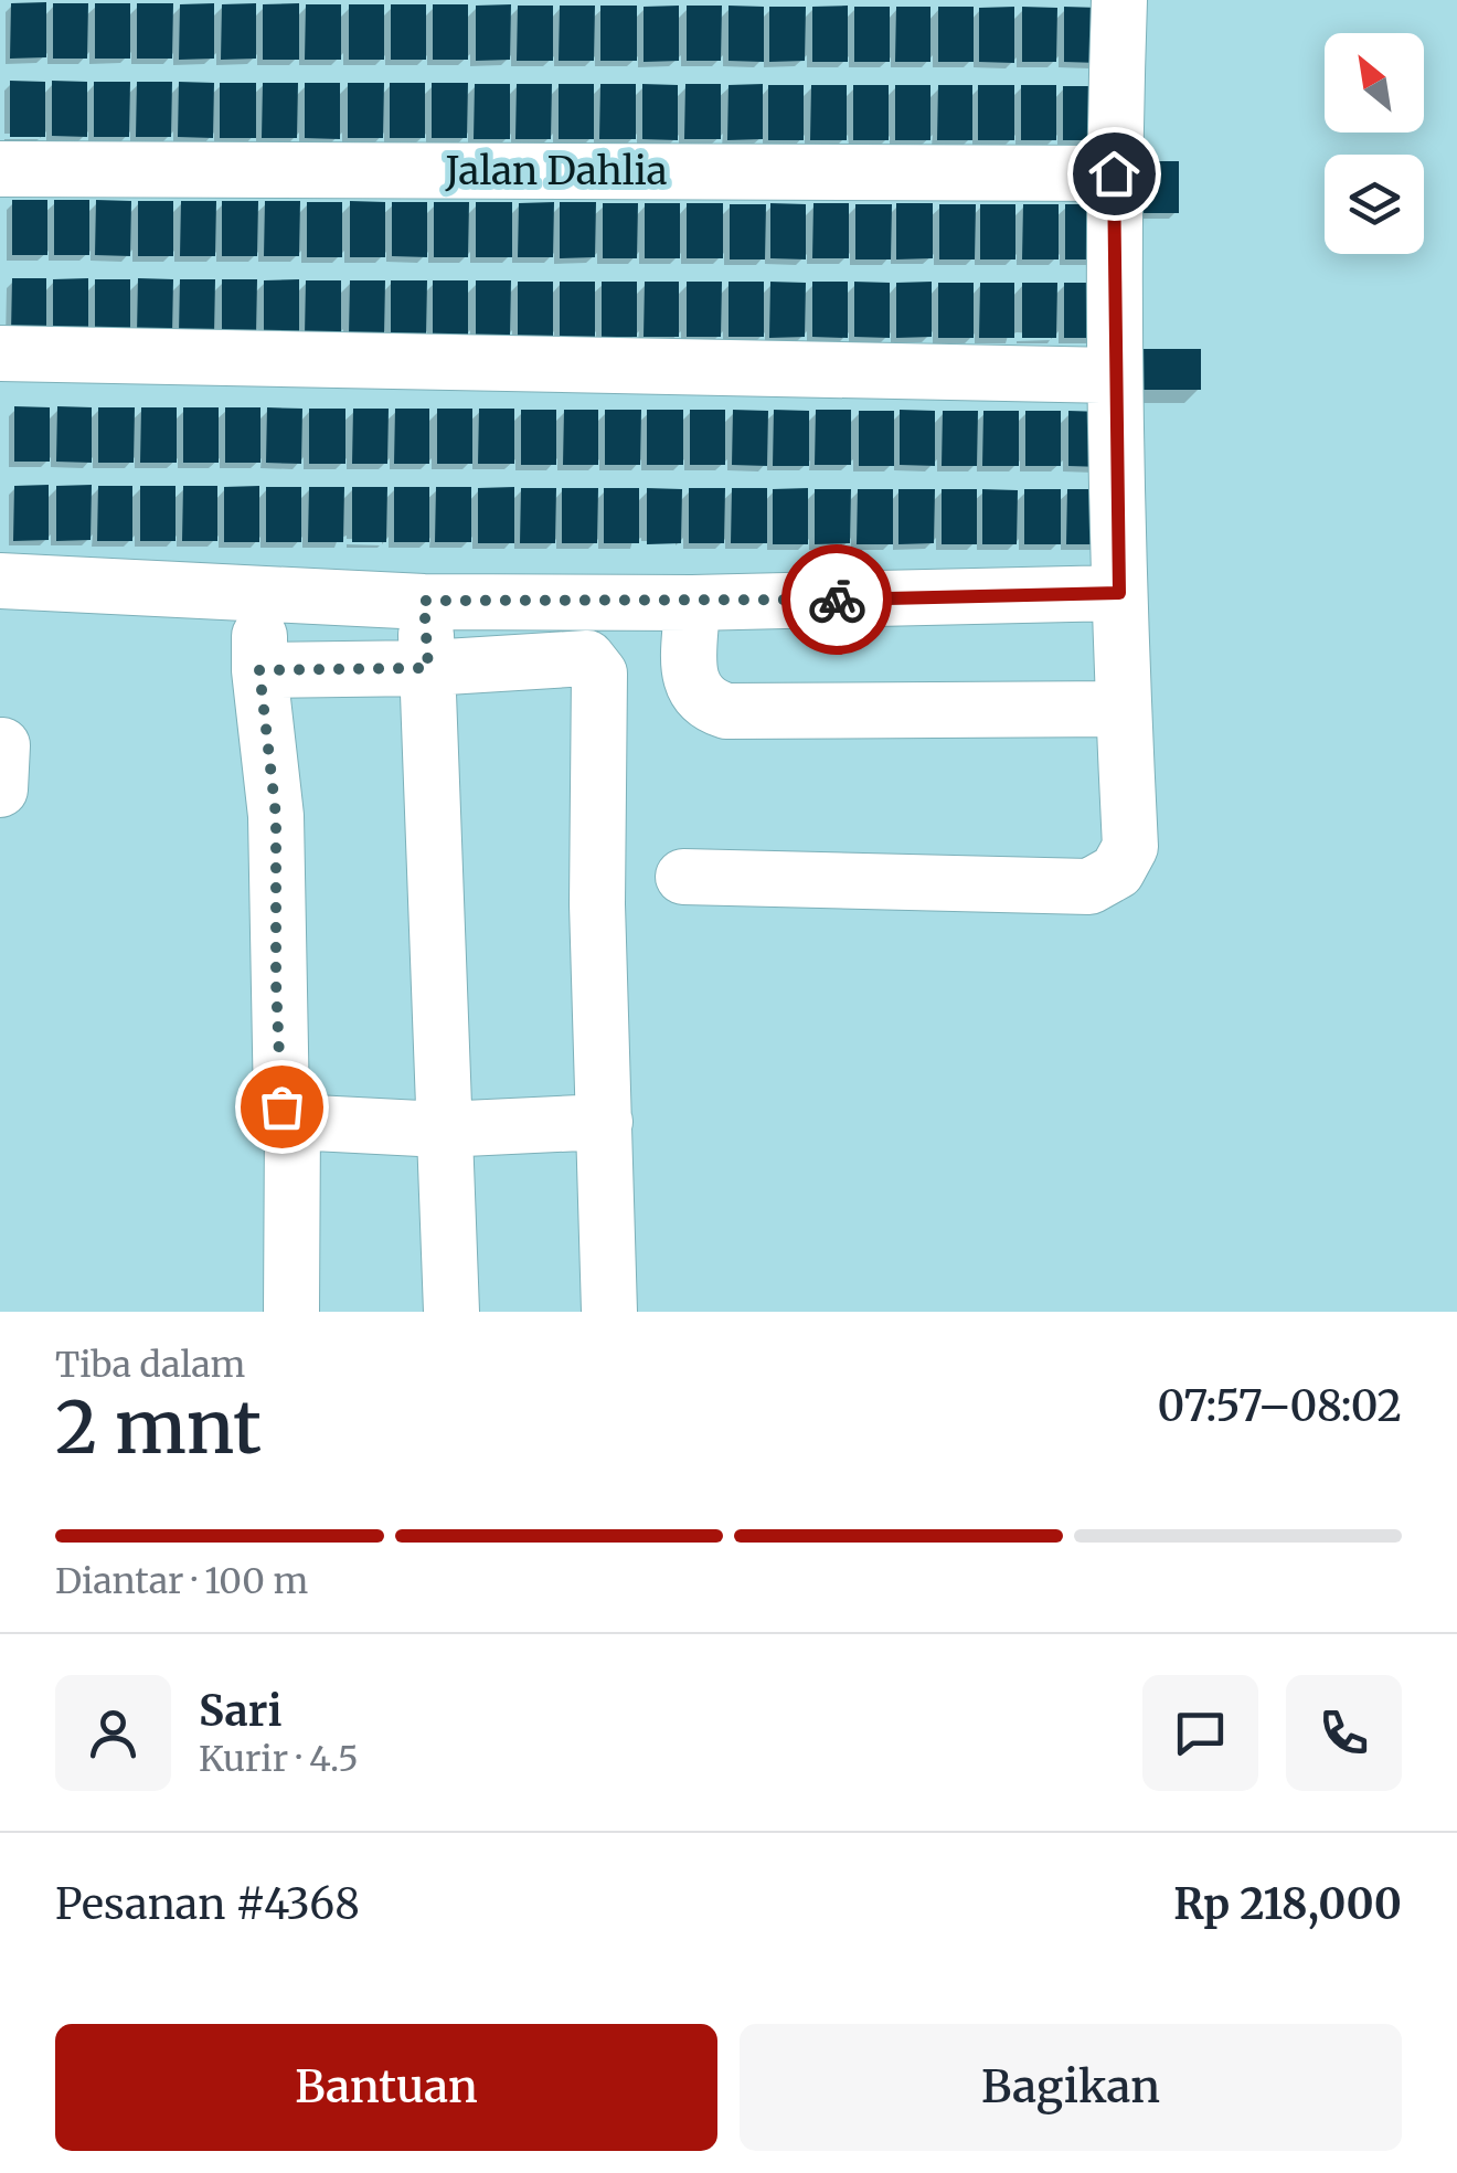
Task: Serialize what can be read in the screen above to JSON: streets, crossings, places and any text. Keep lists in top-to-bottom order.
{
  "streets": {
    "street": ["Jalan Dahlia"]
  },
  "north": "top left",
  "page": {
    "heading": ["2 mnt", "Tiba dalam", "07:57–08:02"],
    "panel": [
      "Sari",
      "Kurir · 4.5",
      "Pesanan #4368",
      "Rp 218,000"
    ],
    "bar": "Diantar · 100 m",
    "buttons": ["Bantuan", "Bagikan"]
  }
}
